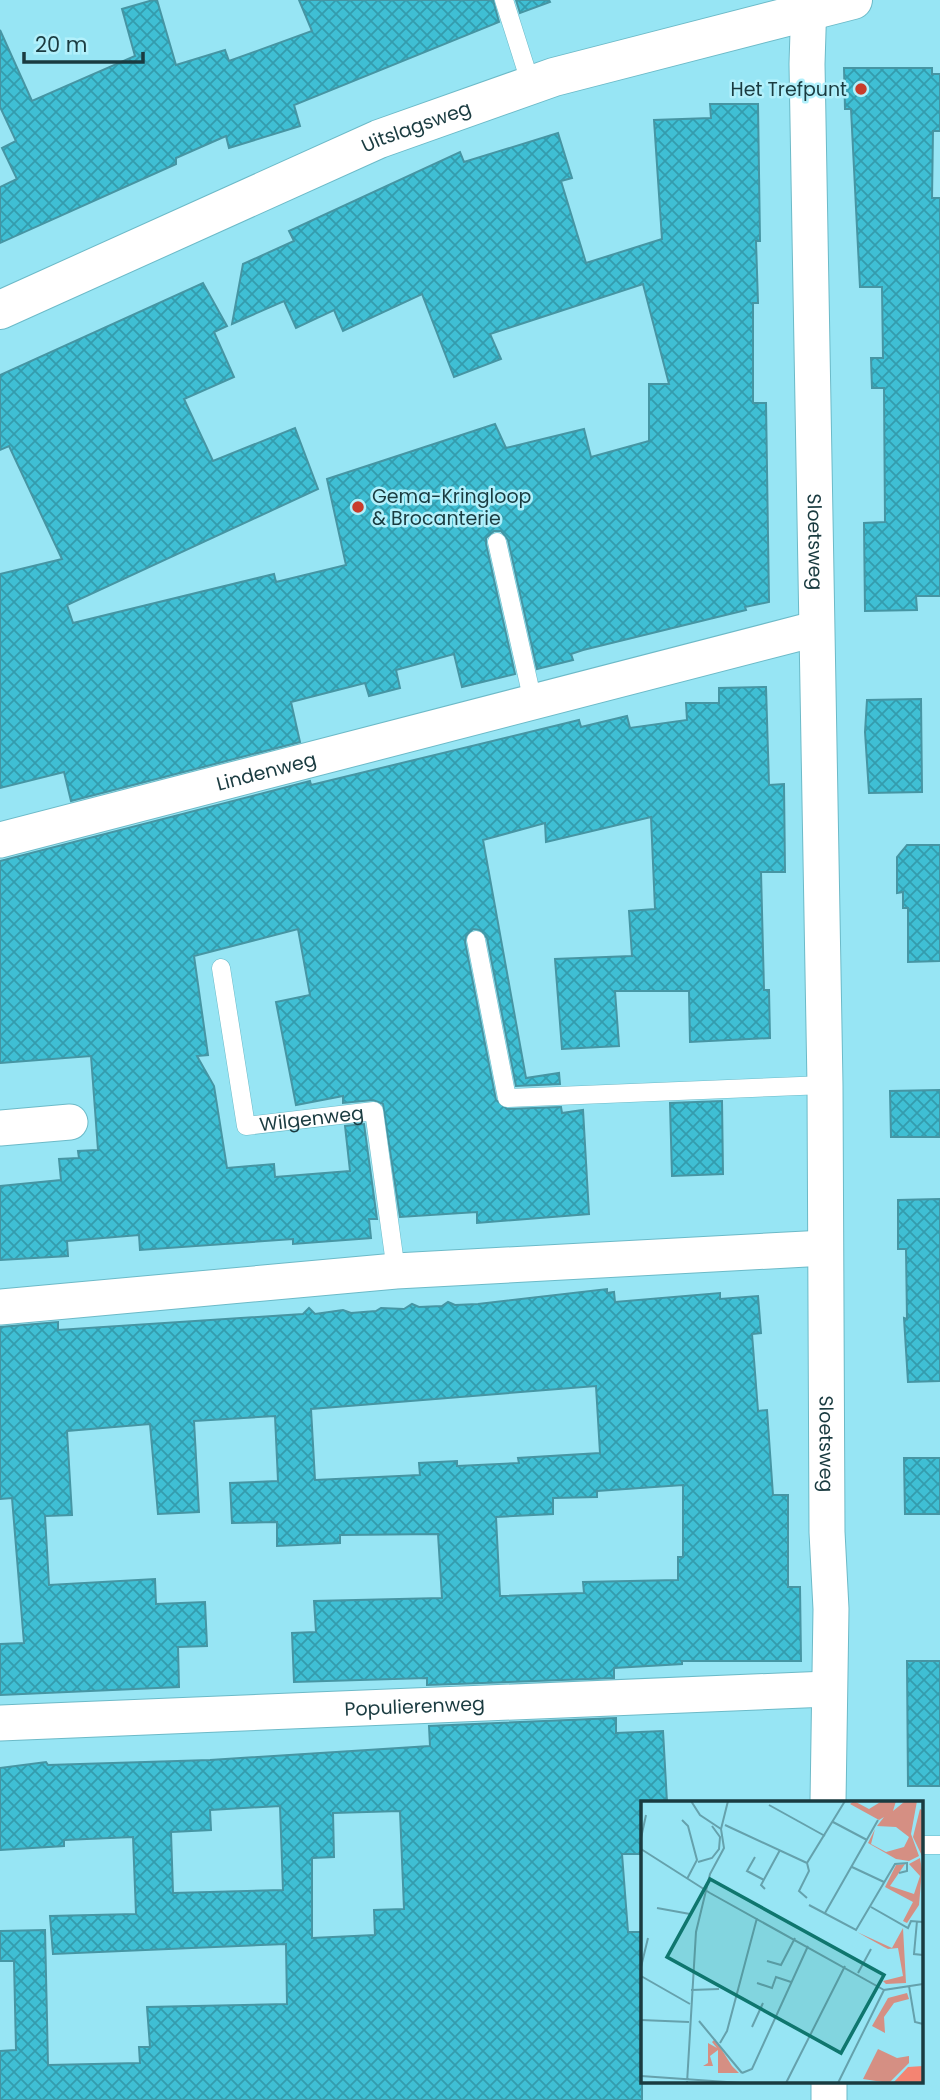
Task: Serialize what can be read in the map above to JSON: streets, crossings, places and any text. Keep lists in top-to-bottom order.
{
  "streets": {
    "street": [
      "Uitslagsweg",
      "Sloetsweg",
      "Lindenweg",
      "Populierenweg"
    ],
    "lane": ["Wilgenweg"]
  },
  "crossings": [
    ["Uitslagsweg", "Sloetsweg"],
    ["Sloetsweg", "Lindenweg"],
    ["Sloetsweg", "Populierenweg"]
  ],
  "places": ["Het Trefpunt", "Gema-Kringloop & Brocanterie"],
  "scale_bar": "20 m"
}
